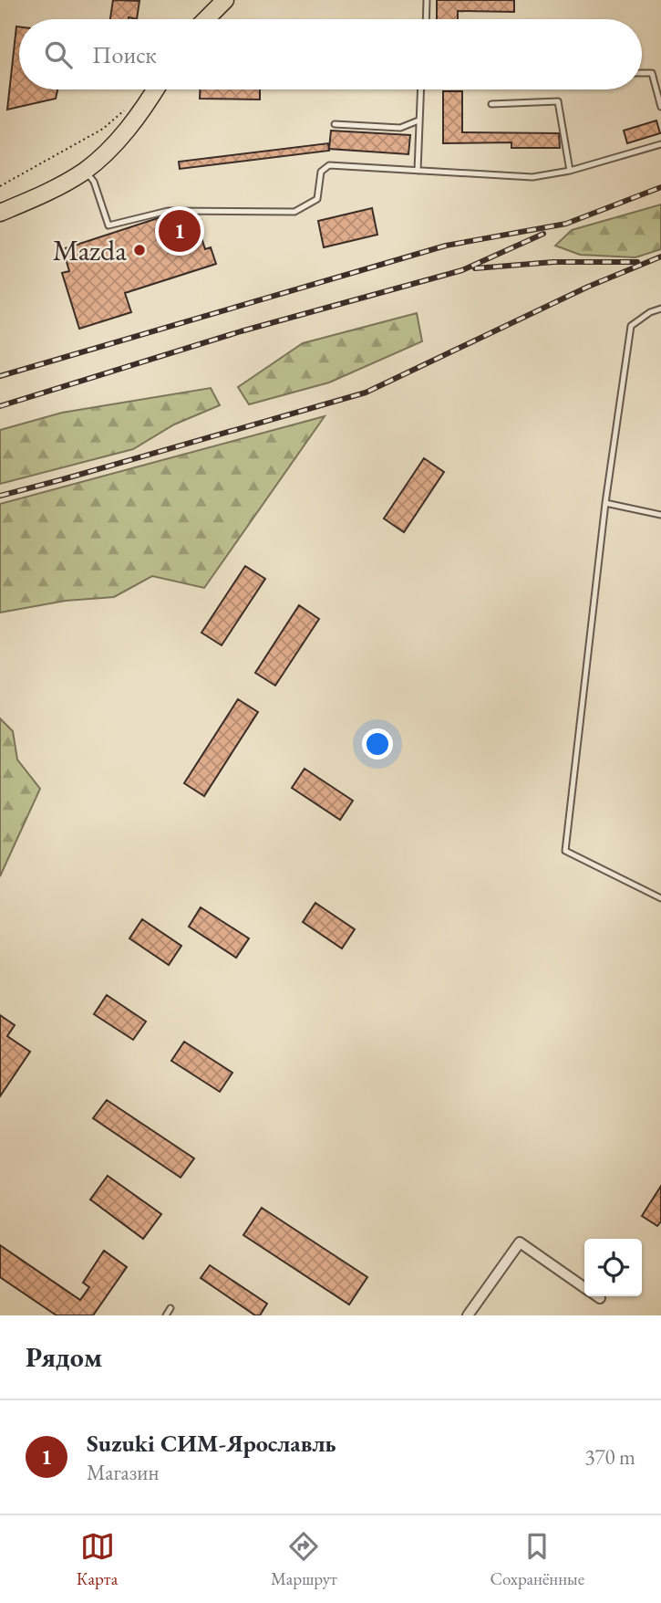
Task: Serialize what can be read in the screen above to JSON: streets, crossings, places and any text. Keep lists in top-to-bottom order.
{
  "places": ["Mazda"],
  "page": {
    "search": "Поиск",
    "pins": "1",
    "heading": "Рядом",
    "list": [
      {
        "mark": "1",
        "name": "Suzuki СИМ-Ярославль",
        "note": "Магазин",
        "value": "370 m"
      }
    ],
    "nav": ["Карта", "Маршрут", "Сохранённые"]
  }
}
